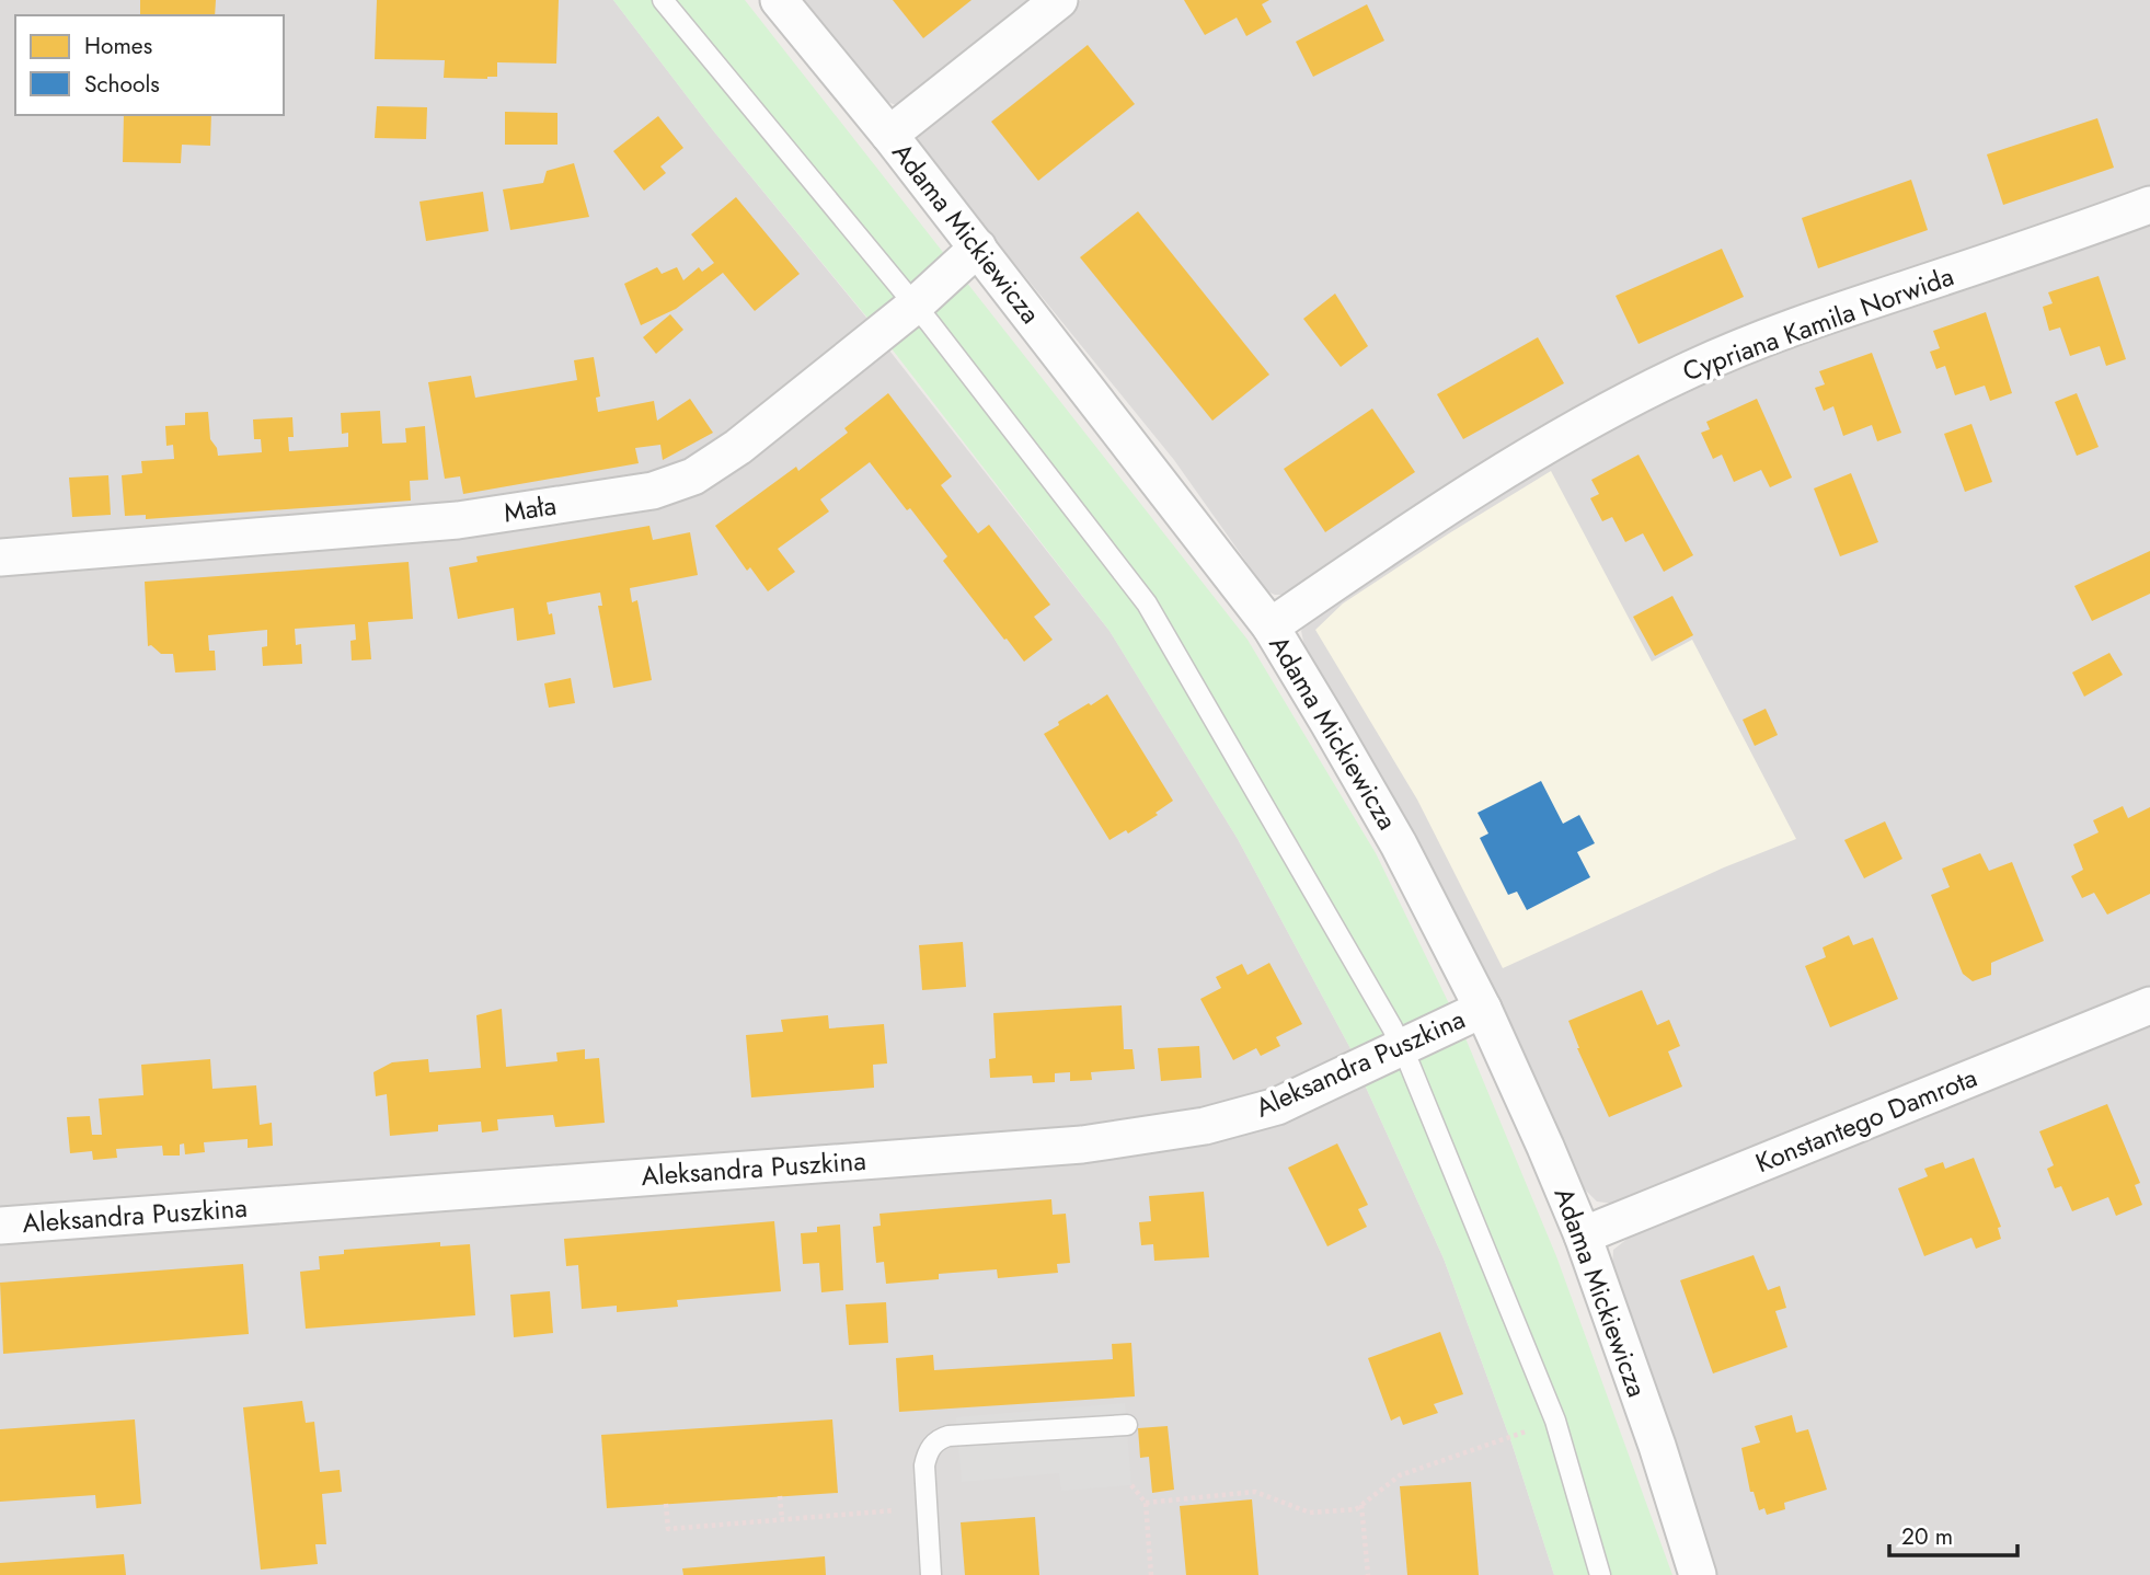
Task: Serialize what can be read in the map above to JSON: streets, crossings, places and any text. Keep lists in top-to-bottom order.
{
  "streets": {
    "street": [
      "Adama Mickiewicza",
      "Cypriana Kamila Norwida",
      "Mała",
      "Aleksandra Puszkina",
      "Konstantego Damrota"
    ]
  },
  "crossings": [
    ["Adama Mickiewicza", "Cypriana Kamila Norwida"],
    ["Adama Mickiewicza", "Mała"],
    ["Adama Mickiewicza", "Aleksandra Puszkina"],
    ["Adama Mickiewicza", "Konstantego Damrota"]
  ],
  "legend": ["Homes", "Schools"],
  "scale_bar": "20 m"
}
